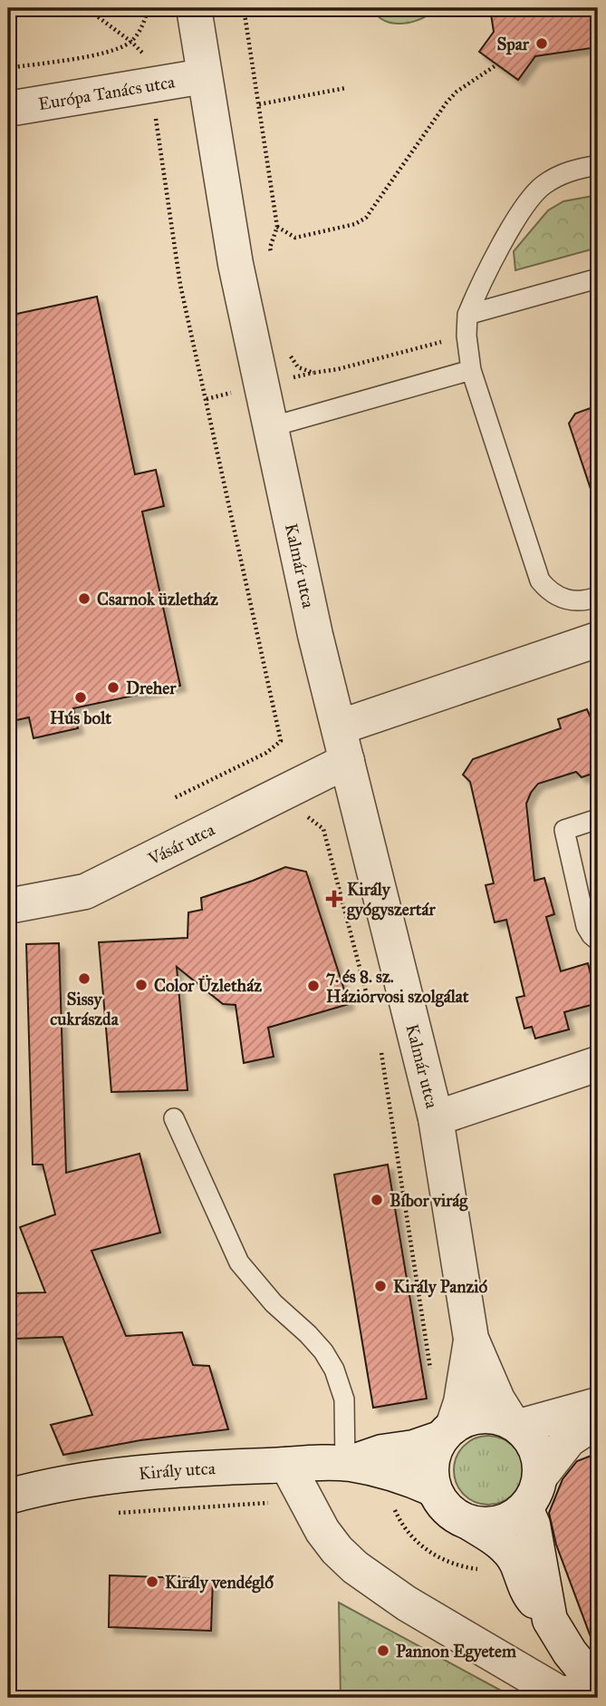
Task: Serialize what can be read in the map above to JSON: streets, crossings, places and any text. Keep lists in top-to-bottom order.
{
  "streets": {
    "street": [
      "Európa Tanács utca",
      "Kalmár utca",
      "Vásár utca",
      "Király utca"
    ]
  },
  "crossings": [
    ["Európa Tanács utca", "Kalmár utca"],
    ["Kalmár utca", "Vásár utca"],
    ["Kalmár utca", "Király utca"]
  ],
  "places": {
    "other": [
      "Spar",
      "Csarnok üzletház",
      "Dreher",
      "Hús bolt",
      "Sissy cukrászda",
      "Color Üzletház",
      "7. és 8. sz. Háziorvosi szolgálat",
      "Bíbor virág",
      "Király Panzió",
      "Király vendéglő",
      "Pannon Egyetem"
    ],
    "health": ["Király gyógyszertár"]
  }
}
